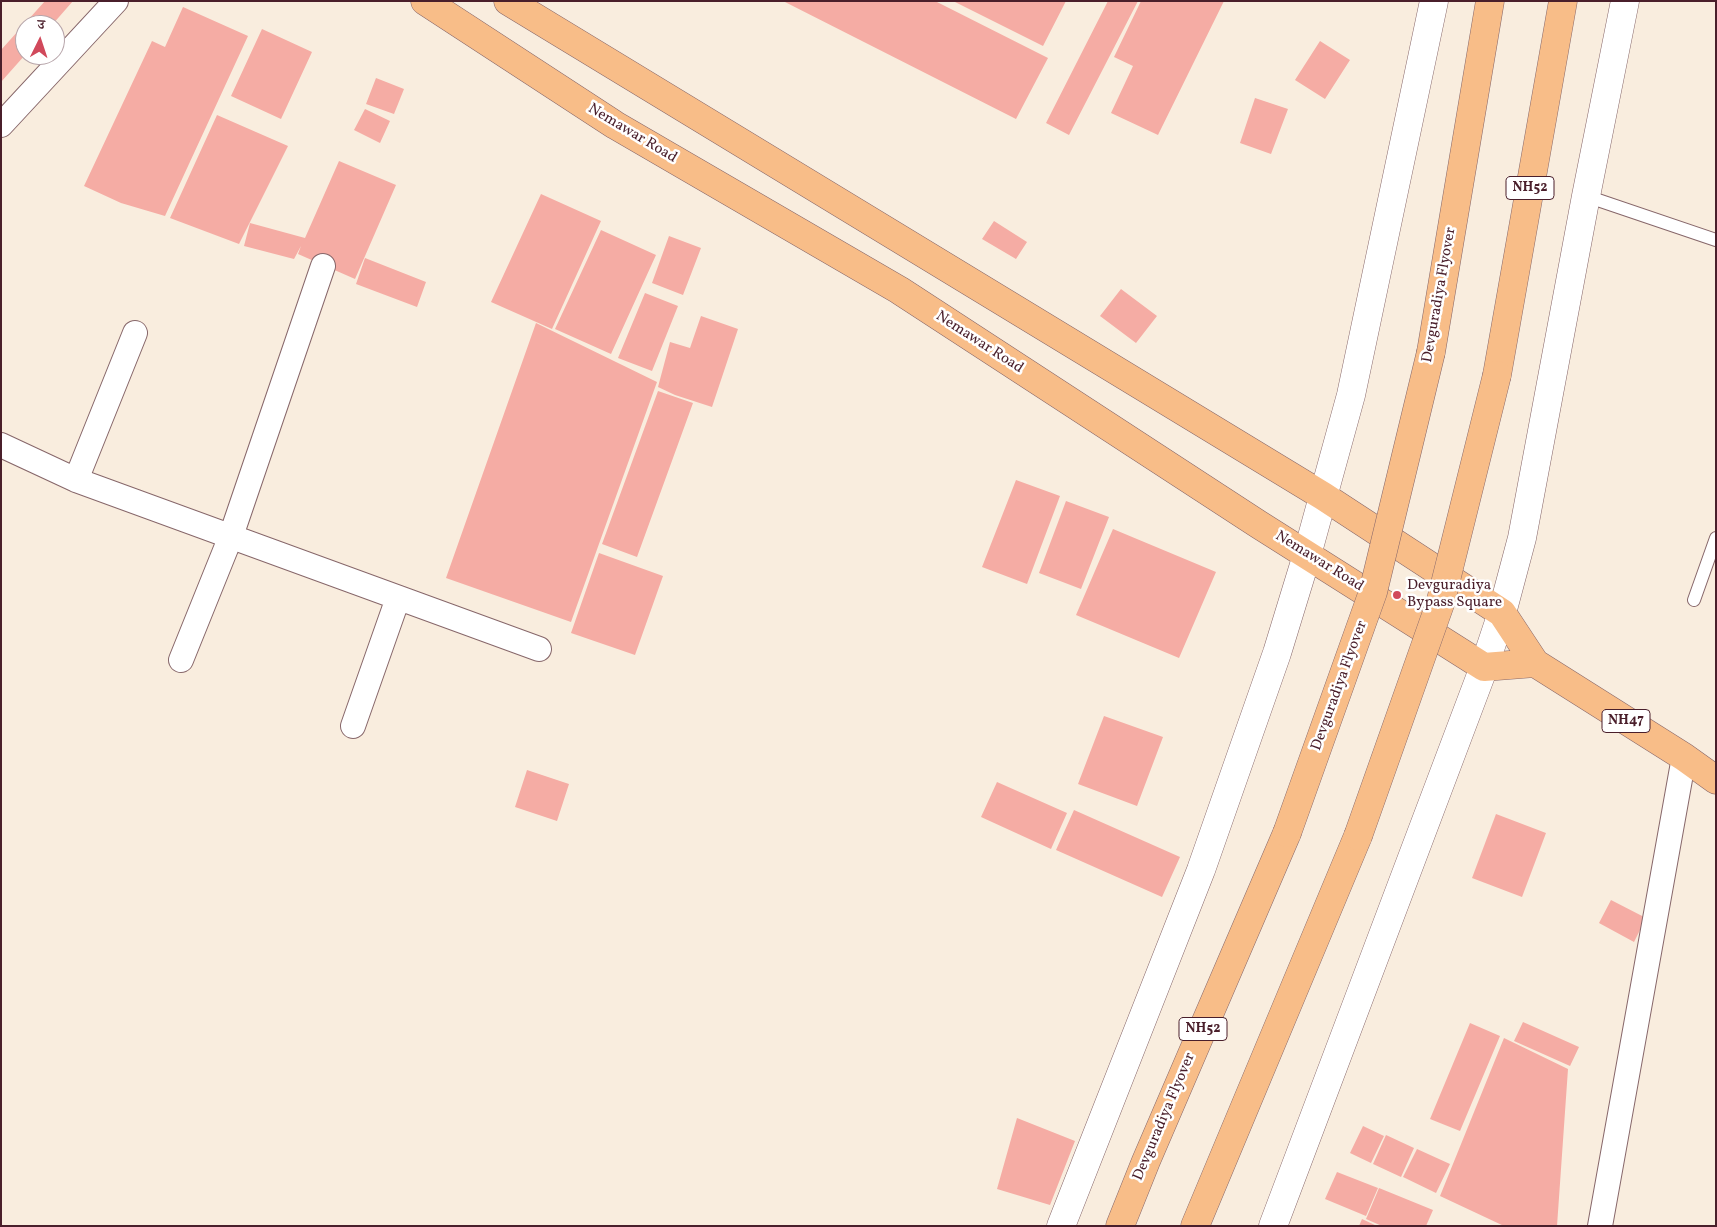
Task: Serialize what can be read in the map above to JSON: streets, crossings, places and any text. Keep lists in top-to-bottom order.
{
  "streets": {
    "highway": [
      "Nemawar Road",
      "NH52",
      "Devguradiya Flyover",
      "NH47"
    ]
  },
  "places": ["Devguradiya Bypass Square"],
  "north": "top"
}
